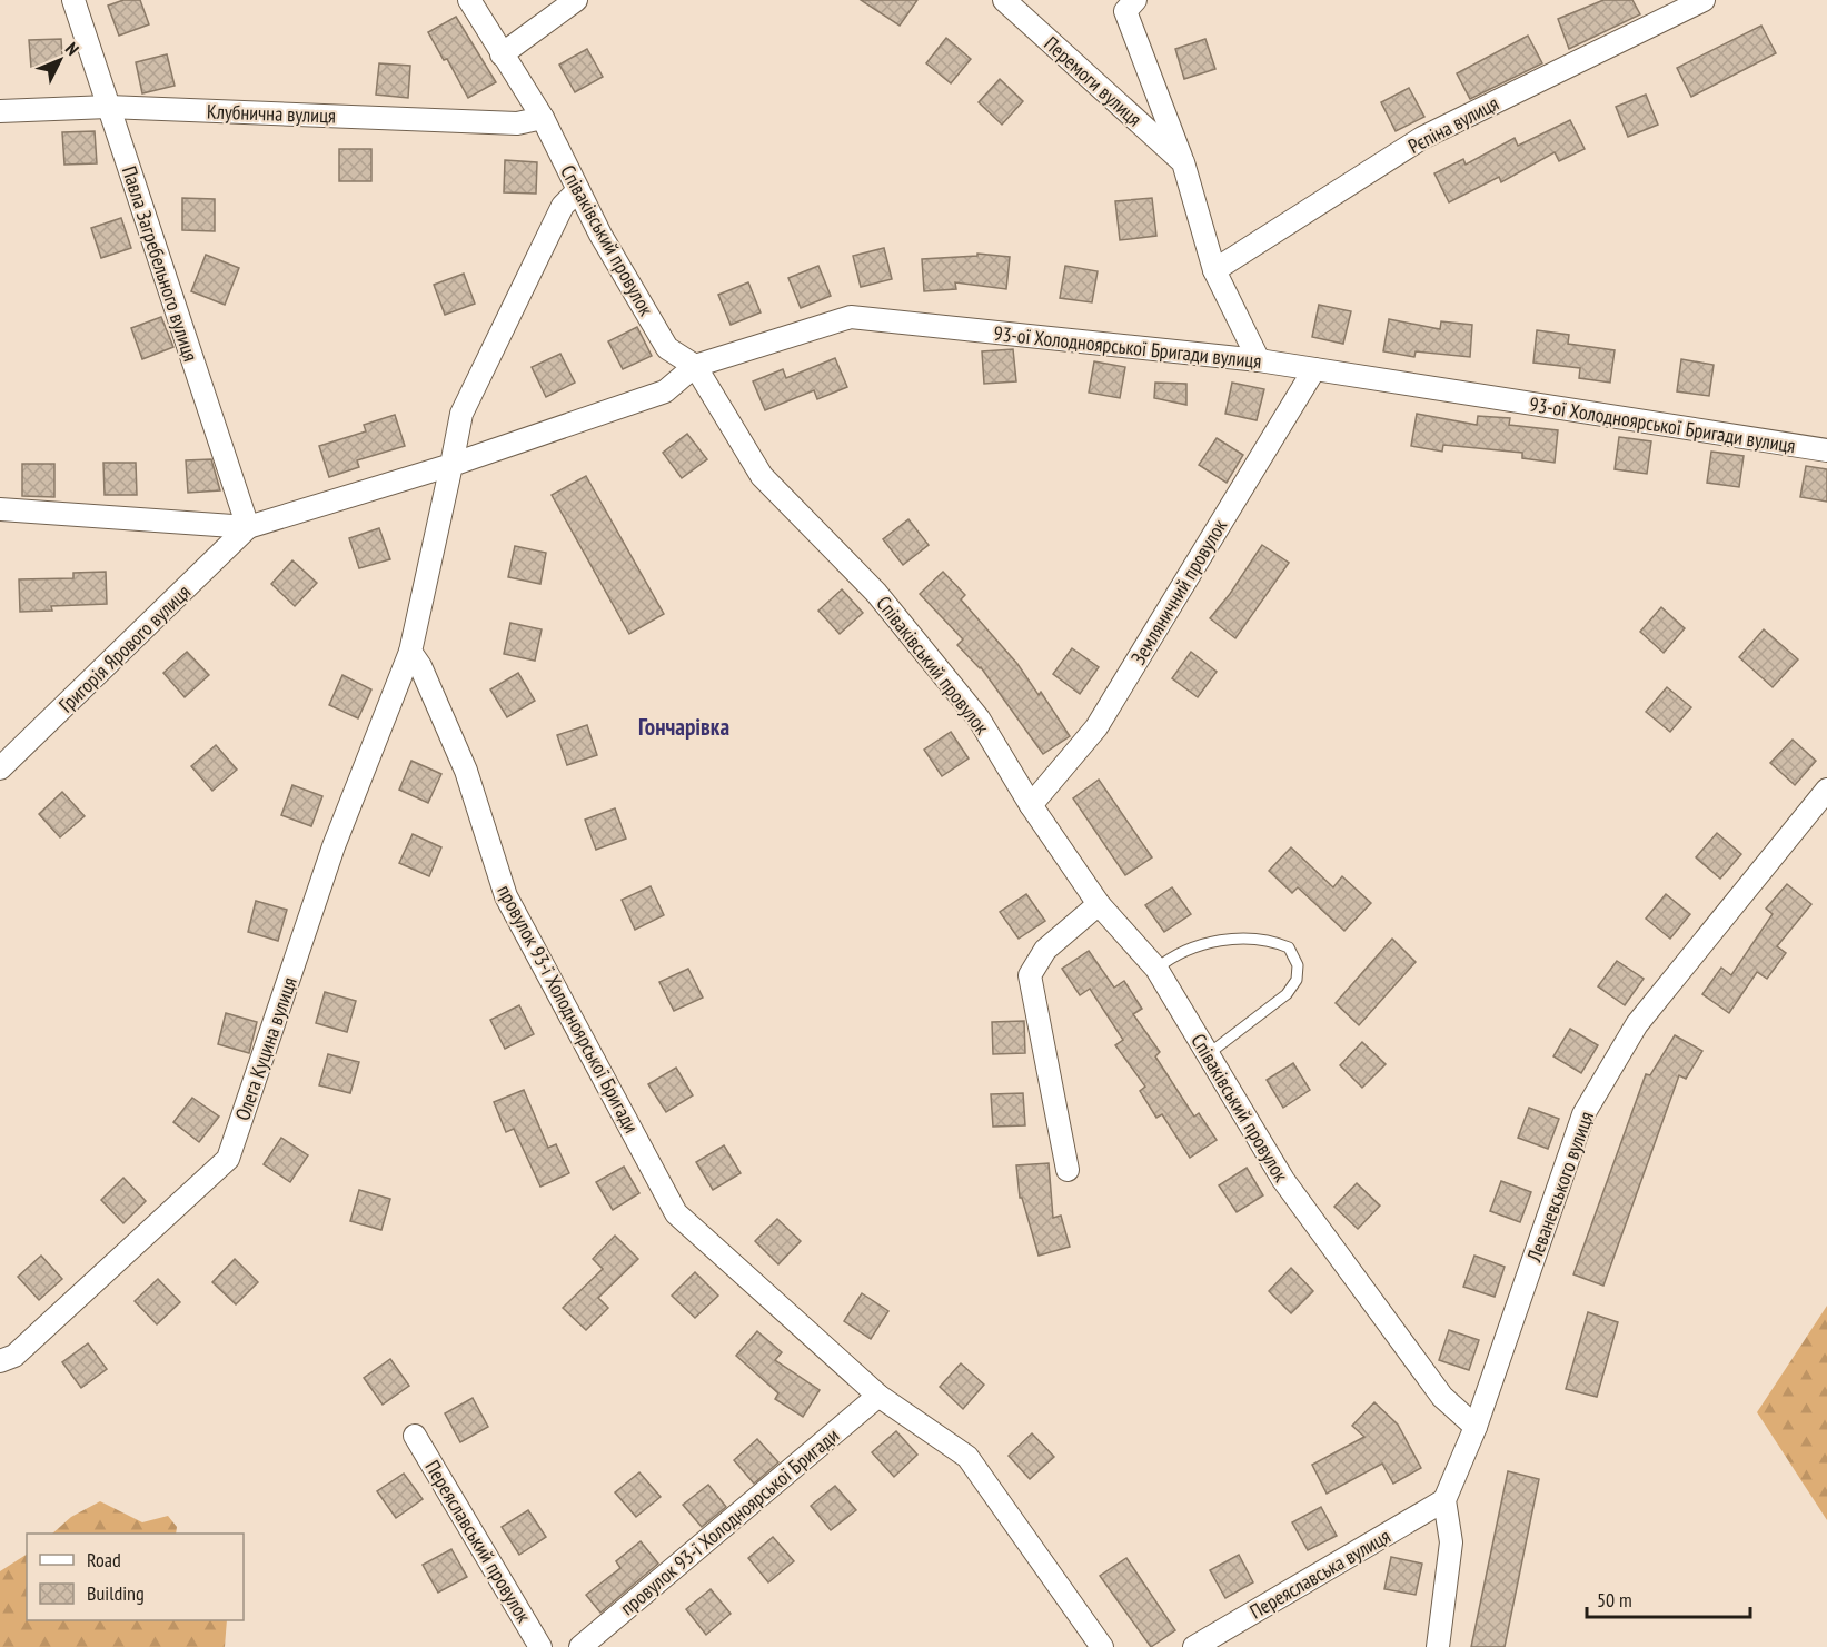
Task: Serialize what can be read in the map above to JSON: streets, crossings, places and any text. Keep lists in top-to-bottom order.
{
  "streets": {
    "street": [
      "Перемоги вулиця",
      "Клубнична вулиця",
      "Рєпіна вулиця",
      "Співаківський провулок",
      "Павла Загребельного вулиця",
      "93-ої Холодноярської Бригади вулиця",
      "Земляничний провулок",
      "Григорія Ярового вулиця",
      "провулок 93-ї Холодноярської Бригади",
      "Олега Куцина вулиця",
      "Леваневського вулиця",
      "Переяславський провулок",
      "Переяславська вулиця"
    ]
  },
  "crossings": [
    ["Перемоги вулиця", "Рєпіна вулиця"],
    ["Перемоги вулиця", "93-ої Холодноярської Бригади вулиця"],
    ["Клубнична вулиця", "Співаківський провулок"],
    ["Клубнична вулиця", "Павла Загребельного вулиця"],
    ["Співаківський провулок", "93-ої Холодноярської Бригади вулиця"],
    ["Співаківський провулок", "Земляничний провулок"],
    ["Співаківський провулок", "Леваневського вулиця"],
    ["Павла Загребельного вулиця", "93-ої Холодноярської Бригади вулиця"],
    ["Павла Загребельного вулиця", "Григорія Ярового вулиця"],
    ["93-ої Холодноярської Бригади вулиця", "Земляничний провулок"],
    ["93-ої Холодноярської Бригади вулиця", "Григорія Ярового вулиця"],
    ["провулок 93-ї Холодноярської Бригади", "Олега Куцина вулиця"],
    ["Леваневського вулиця", "Переяславська вулиця"]
  ],
  "districts": ["Гончарівка"],
  "legend": ["Road", "Building"],
  "scale_bar": "50 m",
  "north": "top right"
}
